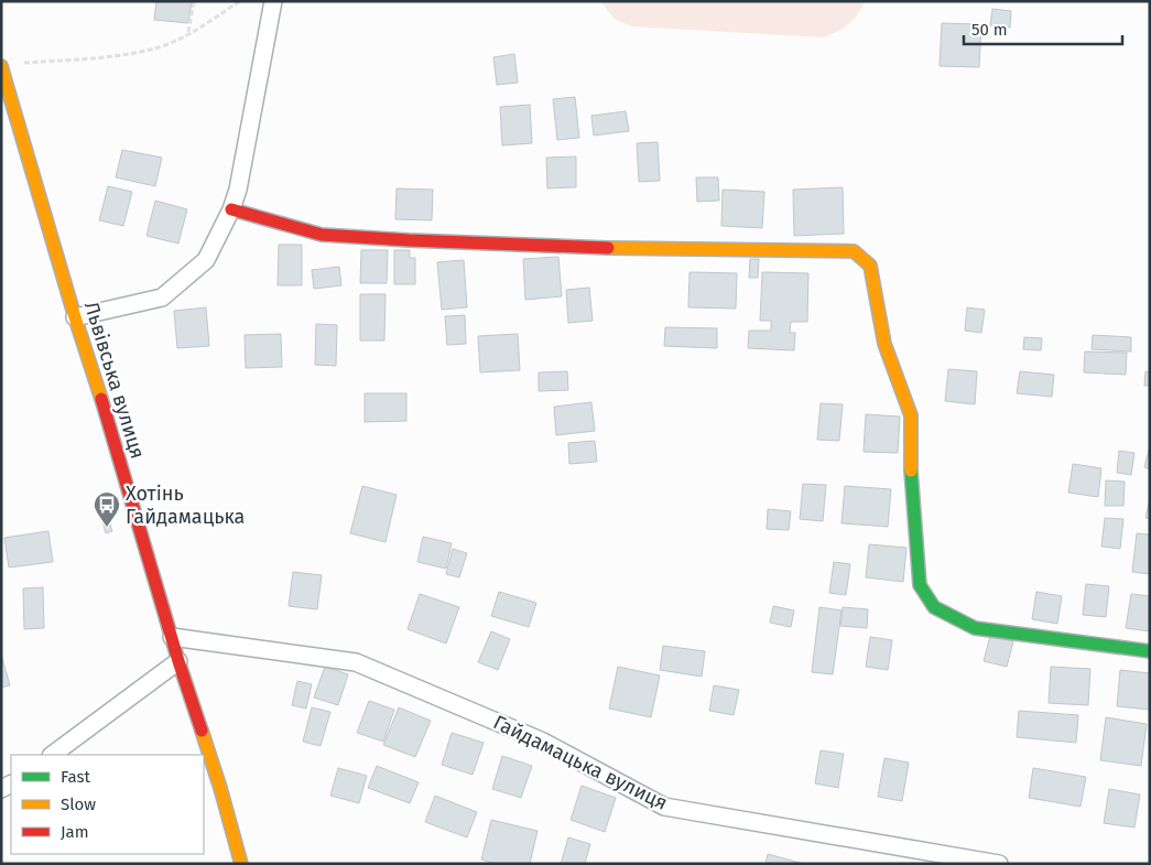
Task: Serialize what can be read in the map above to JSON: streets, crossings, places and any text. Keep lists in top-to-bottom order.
{
  "streets": {
    "street": ["Львівська вулиця", "Гайдамацька вулиця"]
  },
  "crossings": [
    ["Львівська вулиця", "Гайдамацька вулиця"]
  ],
  "places": {
    "bus stop": ["Хотінь Гайдамацька"]
  },
  "legend": ["Fast", "Slow", "Jam"],
  "scale_bar": "50 m"
}
